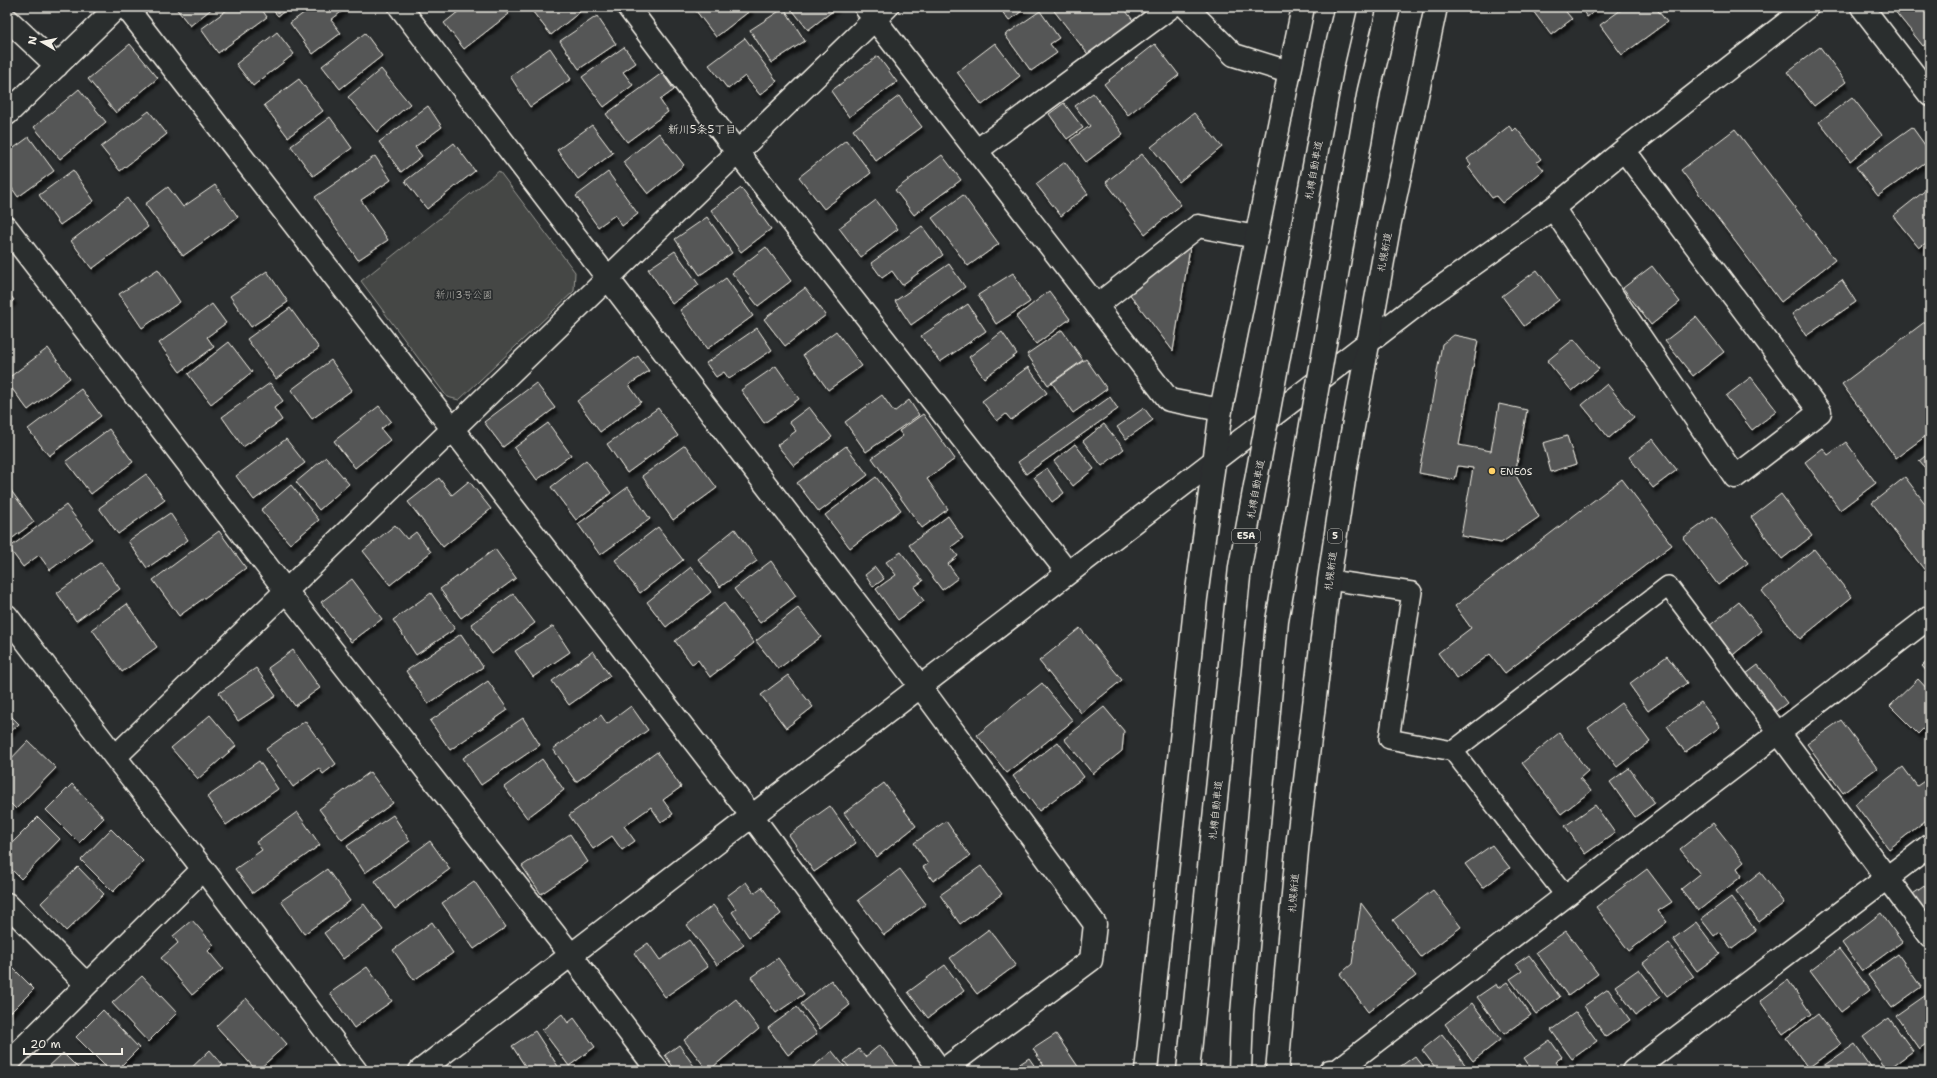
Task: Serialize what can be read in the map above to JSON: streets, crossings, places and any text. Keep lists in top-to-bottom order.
{
  "streets": {
    "main road": [
      "札樽自動車道",
      "札幌新道",
      "E5A",
      "5"
    ]
  },
  "districts": ["新川5条5丁目"],
  "parks": ["新川3号公園"],
  "places": ["ENEOS"],
  "scale_bar": "20 m",
  "north": "left"
}
